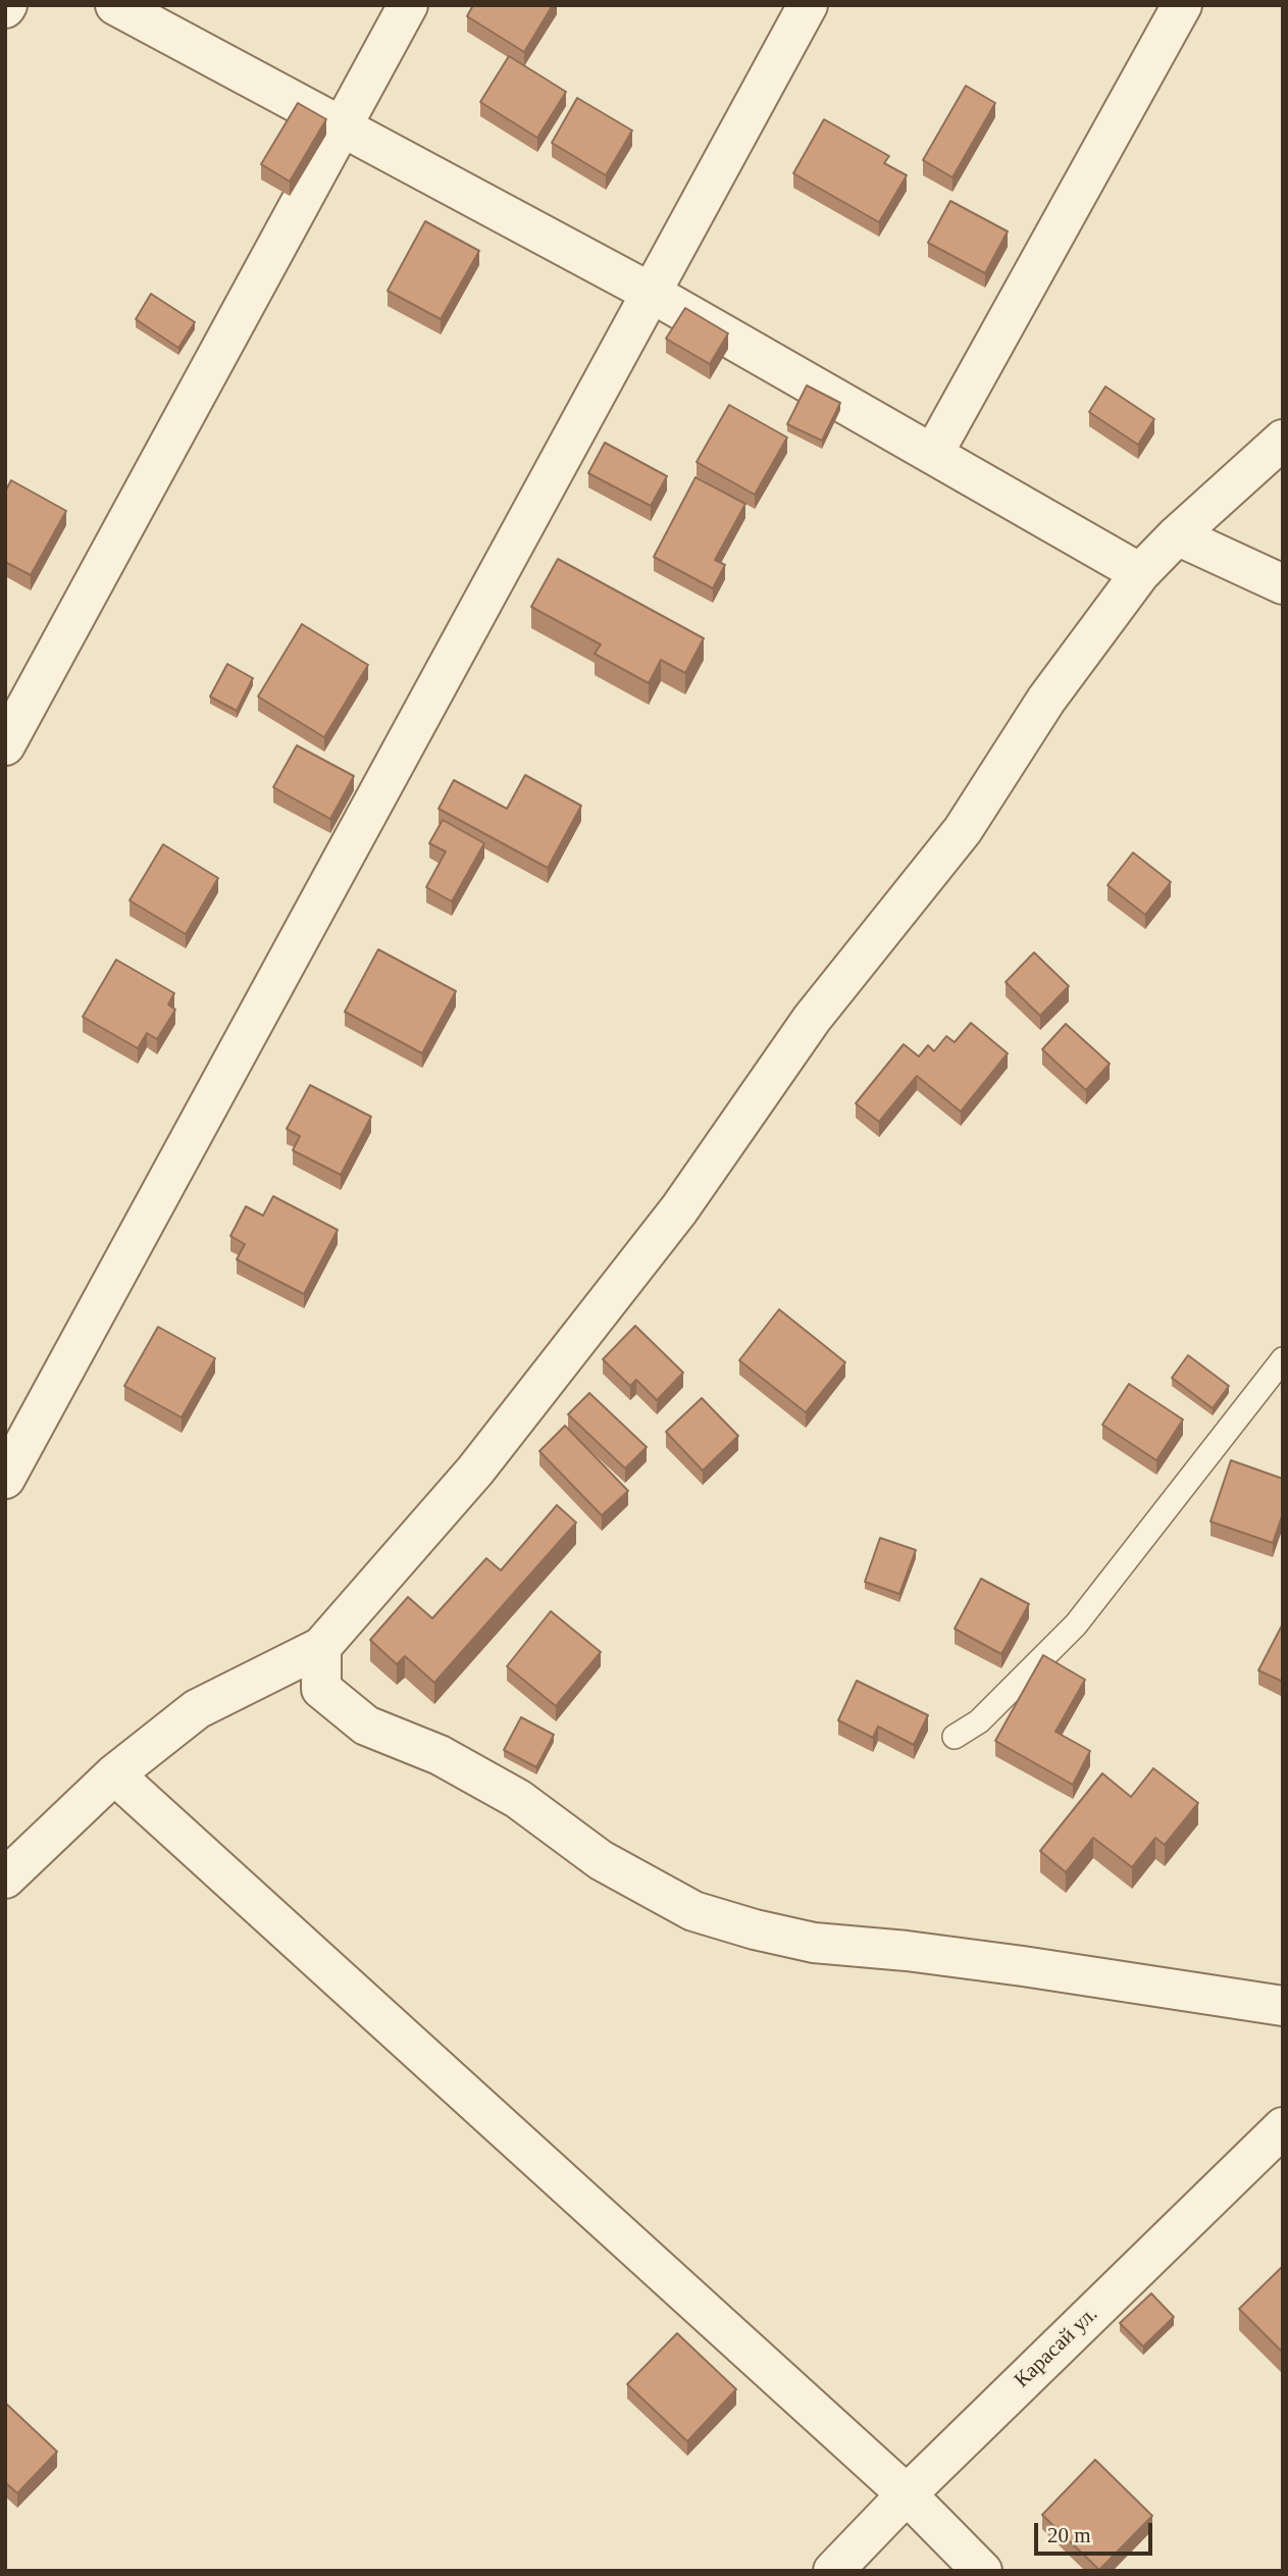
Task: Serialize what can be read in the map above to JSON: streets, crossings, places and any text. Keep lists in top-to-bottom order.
{
  "streets": {
    "street": ["Карасай ул."]
  },
  "scale_bar": "20 m"
}
